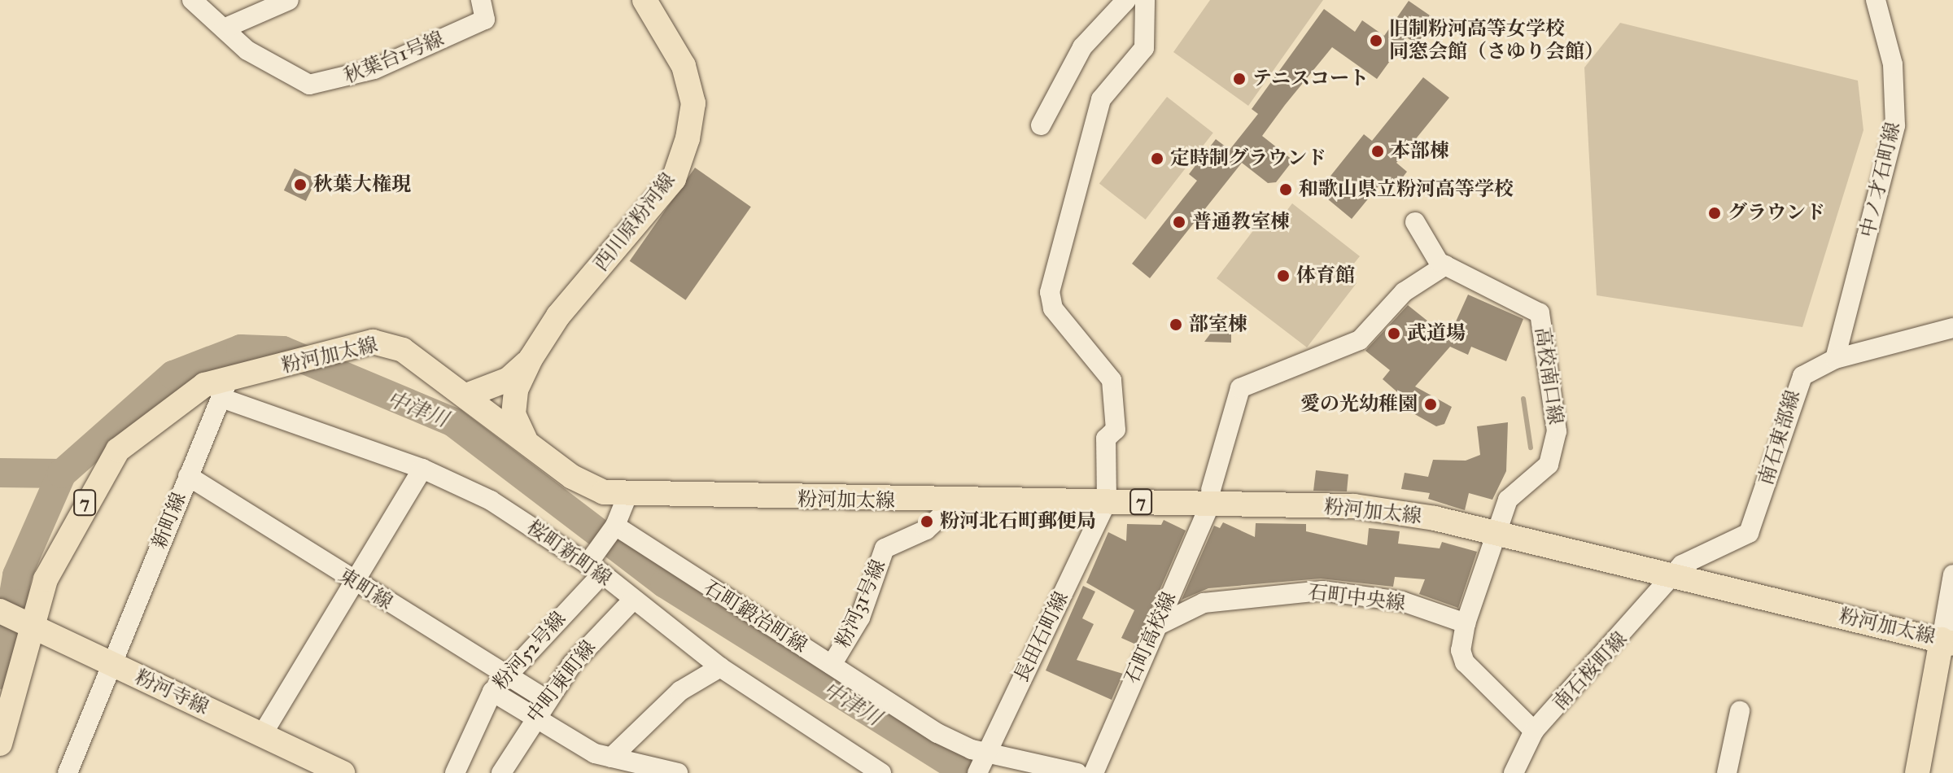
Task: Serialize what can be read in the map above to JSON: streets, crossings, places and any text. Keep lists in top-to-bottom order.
{
  "streets": {
    "main road": [
      "西川原粉河線",
      "粉河加太線",
      "7",
      "粉河寺線"
    ],
    "street": [
      "秋葉台1号線",
      "中ノ才石町線",
      "高校南口線",
      "南石東部線",
      "新町線",
      "桜町新町線",
      "東町線",
      "石町中央線",
      "粉河31号線",
      "石町鍛冶町線",
      "長田石町線",
      "石町高校線",
      "粉河52号線",
      "南石桜町線",
      "中町東町線"
    ]
  },
  "crossings": [
    ["中ノ才石町線", "南石東部線"],
    ["西川原粉河線", "粉河加太線"],
    ["粉河加太線", "高校南口線"],
    ["粉河加太線", "南石東部線"],
    ["粉河加太線", "新町線"],
    ["粉河加太線", "桜町新町線"],
    ["粉河加太線", "粉河31号線"],
    ["粉河加太線", "長田石町線"],
    ["粉河加太線", "石町高校線"],
    ["粉河加太線", "南石桜町線"],
    ["粉河加太線", "粉河寺線"],
    ["高校南口線", "石町高校線"],
    ["南石東部線", "南石桜町線"],
    ["新町線", "桜町新町線"],
    ["新町線", "東町線"],
    ["新町線", "粉河寺線"],
    ["桜町新町線", "粉河52号線"],
    ["桜町新町線", "中町東町線"],
    ["東町線", "粉河52号線"],
    ["東町線", "中町東町線"],
    ["石町中央線", "石町高校線"],
    ["粉河31号線", "石町鍛冶町線"],
    ["石町鍛冶町線", "長田石町線"]
  ],
  "water": ["中津川"],
  "places": [
    "旧制粉河高等女学校 同窓会館（さゆり会館）",
    "テニスコート",
    "本部棟",
    "定時制グラウンド",
    "秋葉大権現",
    "和歌山県立粉河高等学校",
    "グラウンド",
    "普通教室棟",
    "体育館",
    "部室棟",
    "武道場",
    "愛の光幼稚園",
    "粉河北石町郵便局"
  ]
}
